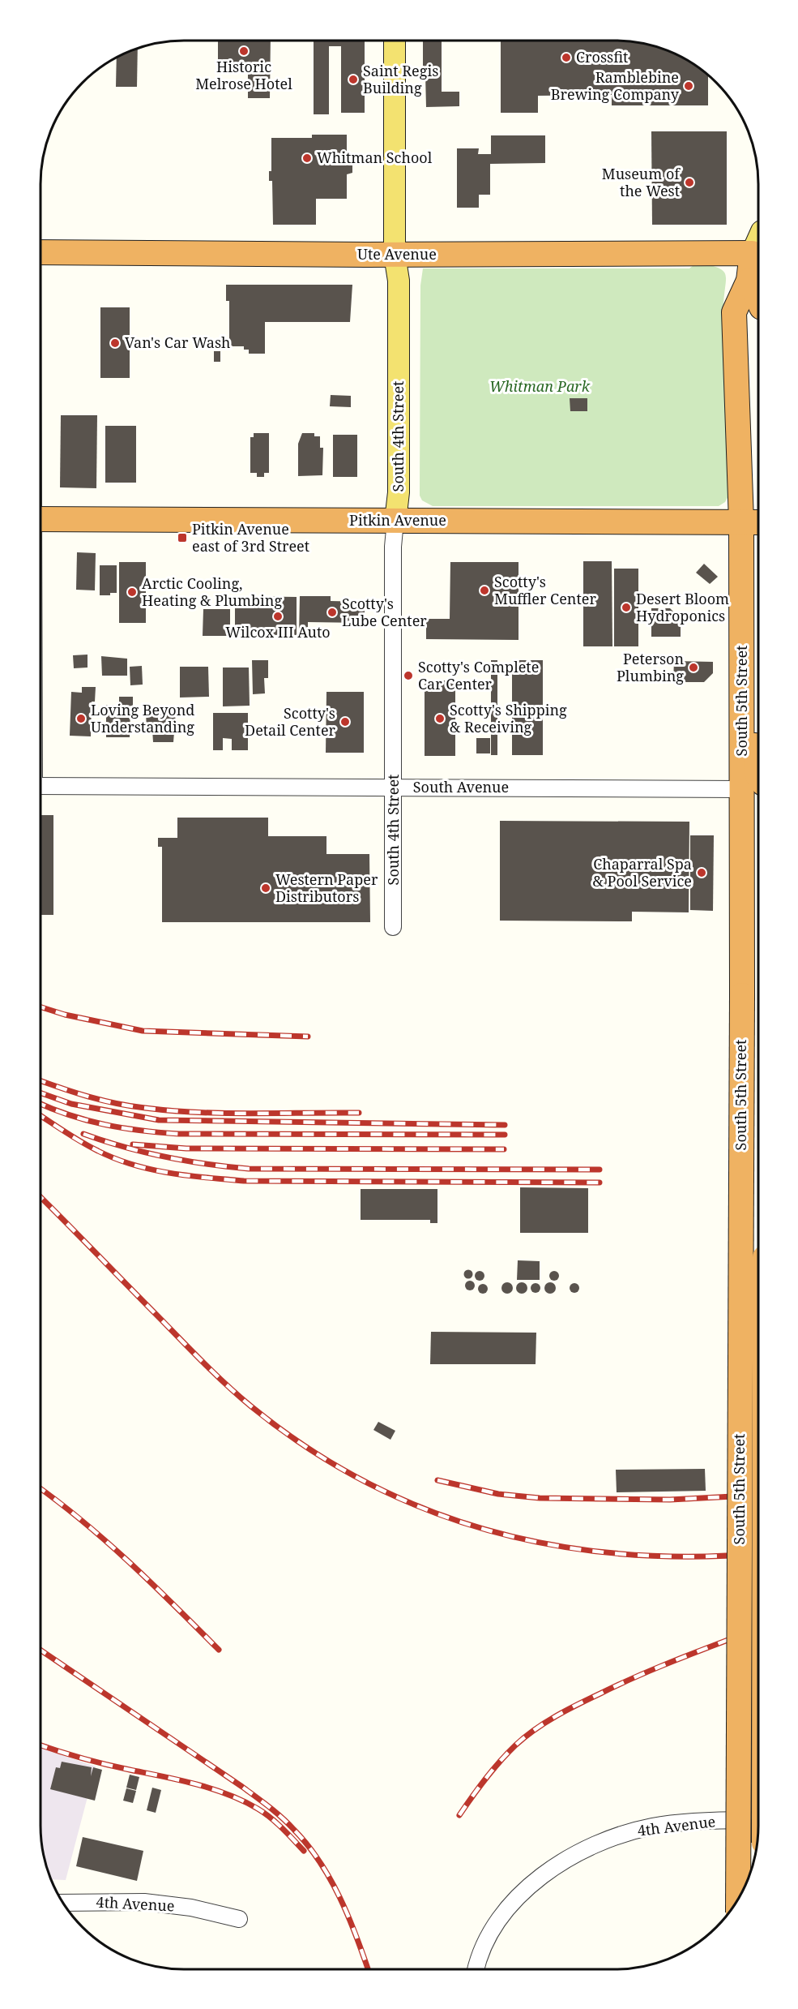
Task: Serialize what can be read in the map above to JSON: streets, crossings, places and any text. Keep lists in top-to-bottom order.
{
  "streets": {
    "highway": ["Ute Avenue", "Pitkin Avenue", "South 5th Street"],
    "main road": ["South 4th Street"],
    "street": ["South Avenue", "4th Avenue"]
  },
  "crossings": [
    ["Ute Avenue", "South 4th Street"],
    ["Ute Avenue", "South 5th Street"],
    ["South 4th Street", "Pitkin Avenue"],
    ["South 4th Street", "South Avenue"],
    ["Pitkin Avenue", "South 5th Street"],
    ["South 5th Street", "South Avenue"]
  ],
  "parks": ["Whitman Park"],
  "places": {
    "other": [
      "Historic Melrose Hotel",
      "Crossfit",
      "Saint Regis Building",
      "Ramblebine Brewing Company",
      "Whitman School",
      "Museum of the West",
      "Van's Car Wash",
      "Scotty's Muffler Center",
      "Arctic Cooling, Heating & Plumbing",
      "Desert Bloom Hydroponics",
      "Scotty's Lube Center",
      "Wilcox III Auto",
      "Peterson Plumbing",
      "Scotty's Complete Car Center",
      "Loving Beyond Understanding",
      "Scotty's Shipping & Receiving",
      "Scotty's Detail Center",
      "Chaparral Spa & Pool Service",
      "Western Paper Distributors"
    ],
    "transit": ["Pitkin Avenue east of 3rd Street"]
  }
}
